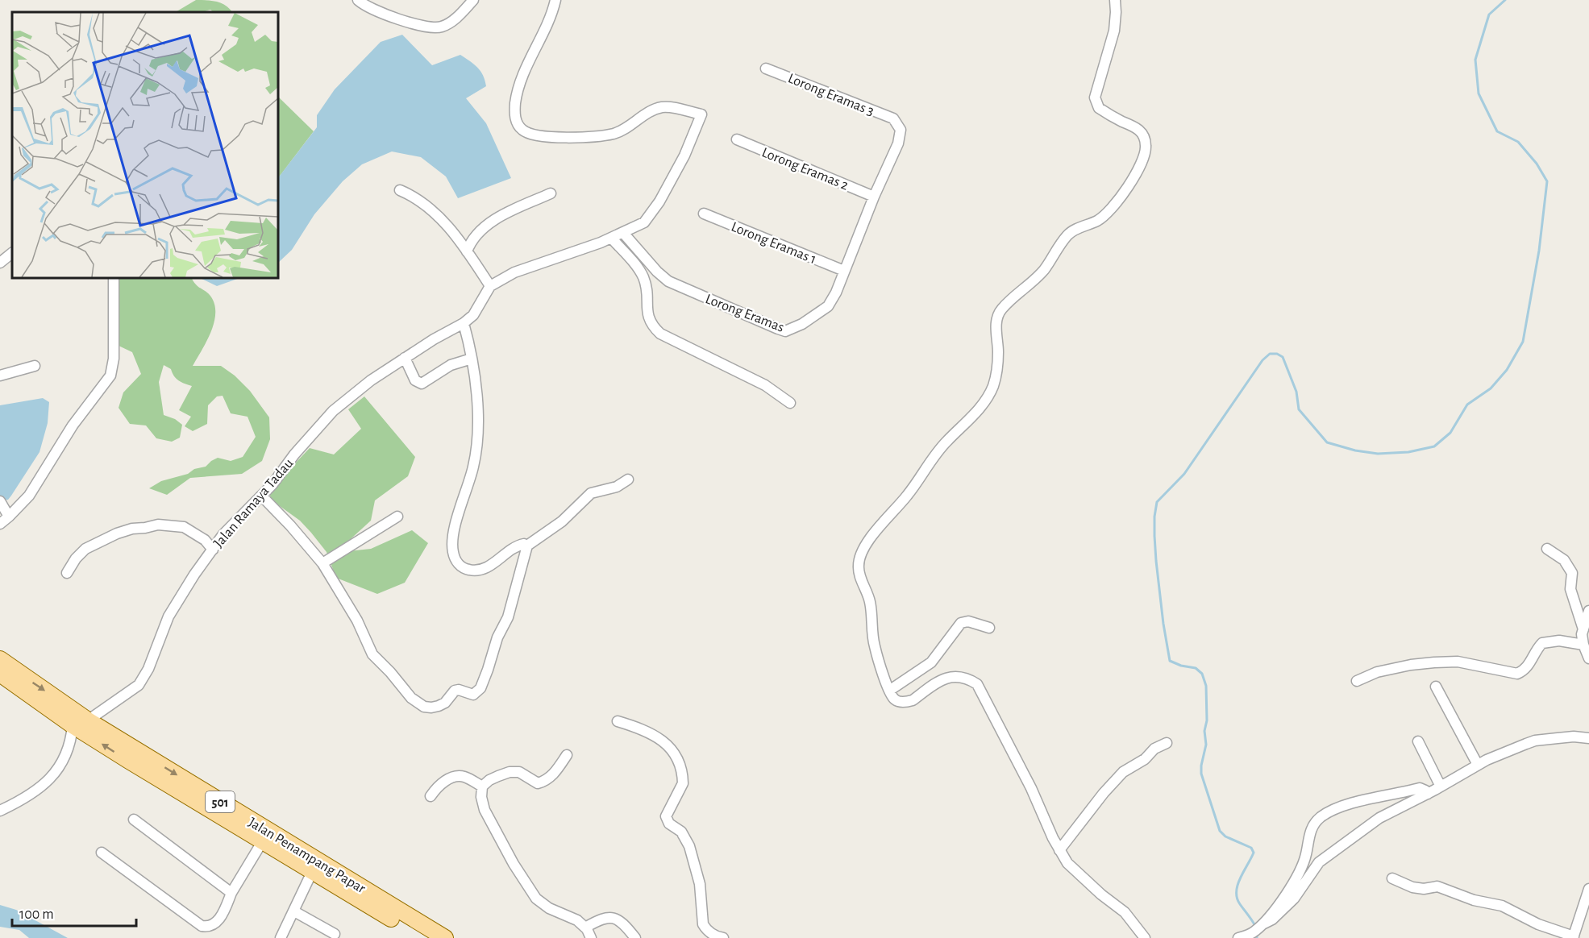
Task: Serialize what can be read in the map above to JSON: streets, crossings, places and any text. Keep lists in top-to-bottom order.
{
  "streets": {
    "main road": ["501", "Jalan Penampang Papar"],
    "street": [
      "Lorong Eramas 3",
      "Lorong Eramas 2",
      "Lorong Eramas 1",
      "Lorong Eramas",
      "Jalan Ramaya Tadau"
    ]
  },
  "crossings": [
    ["Lorong Eramas 3", "Lorong Eramas"],
    ["Lorong Eramas 2", "Lorong Eramas"],
    ["Lorong Eramas 1", "Lorong Eramas"],
    ["Jalan Ramaya Tadau", "Jalan Penampang Papar"]
  ],
  "scale_bar": "100 m"
}
